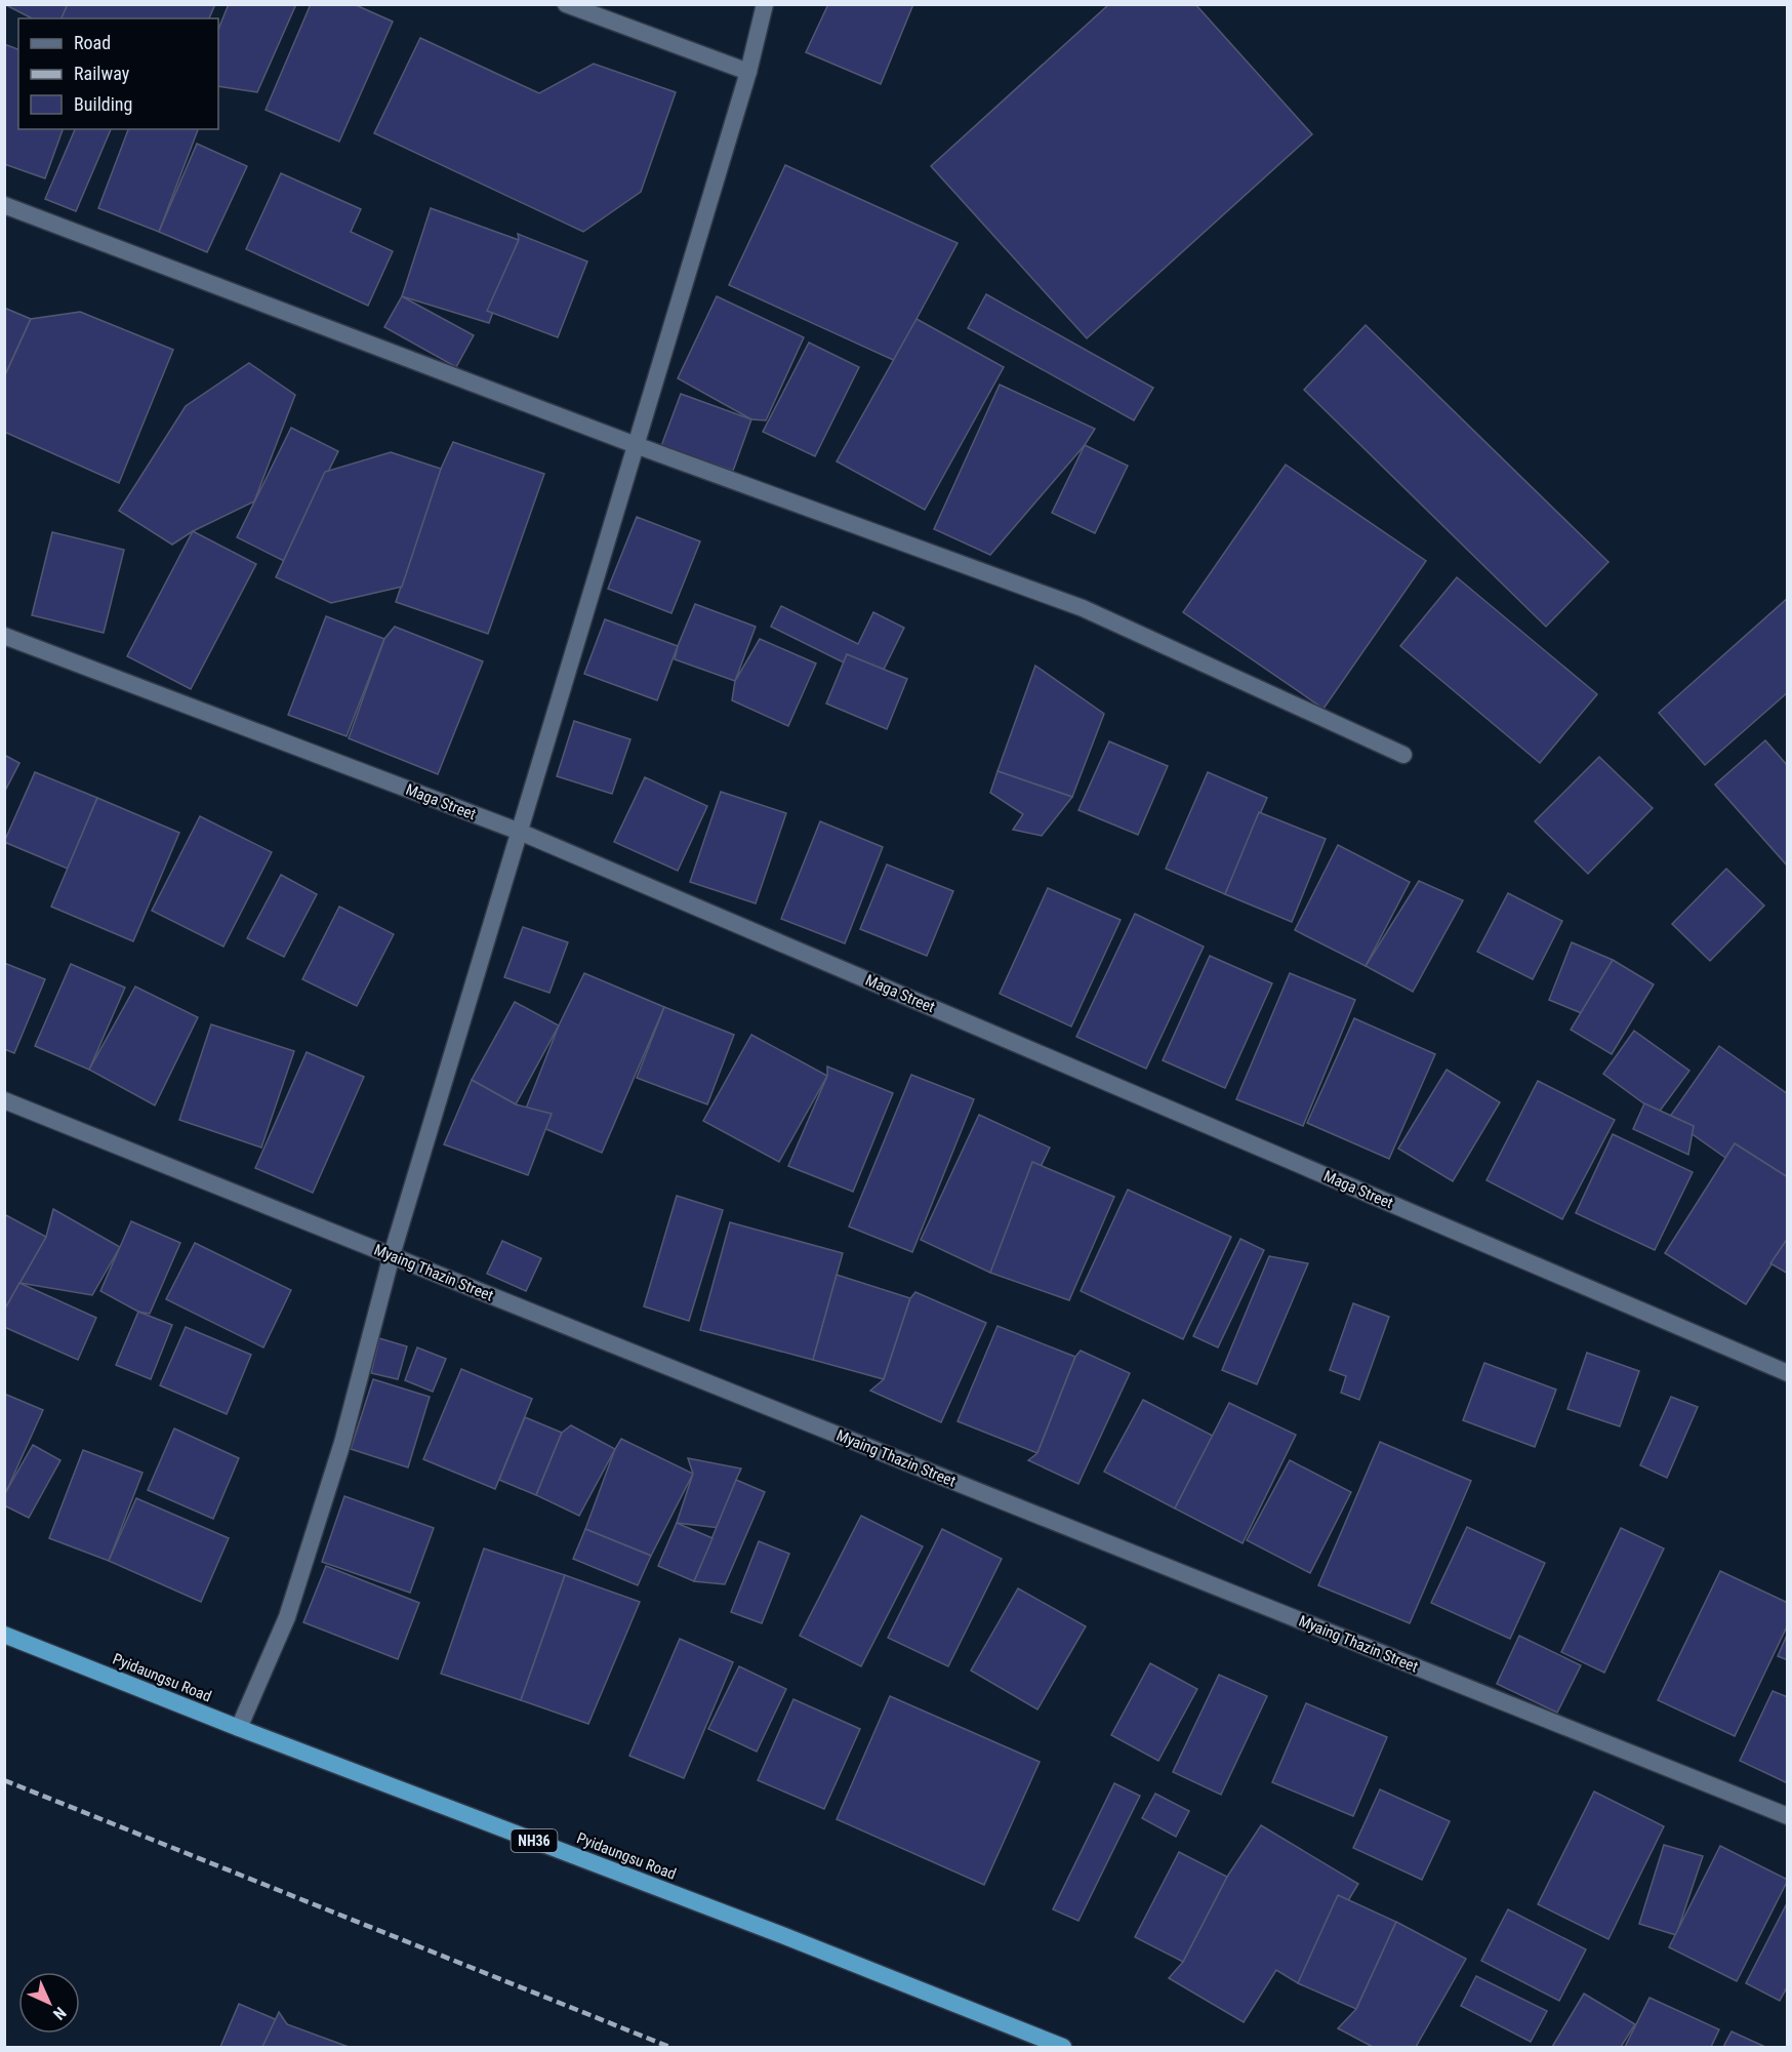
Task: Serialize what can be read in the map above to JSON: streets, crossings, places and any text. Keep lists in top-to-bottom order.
{
  "streets": {
    "highway": ["Pyidaungsu Road", "NH36"],
    "street": ["Maga Street", "Myaing Thazin Street"]
  },
  "legend": ["Road", "Railway", "Building"],
  "north": "bottom right"
}
